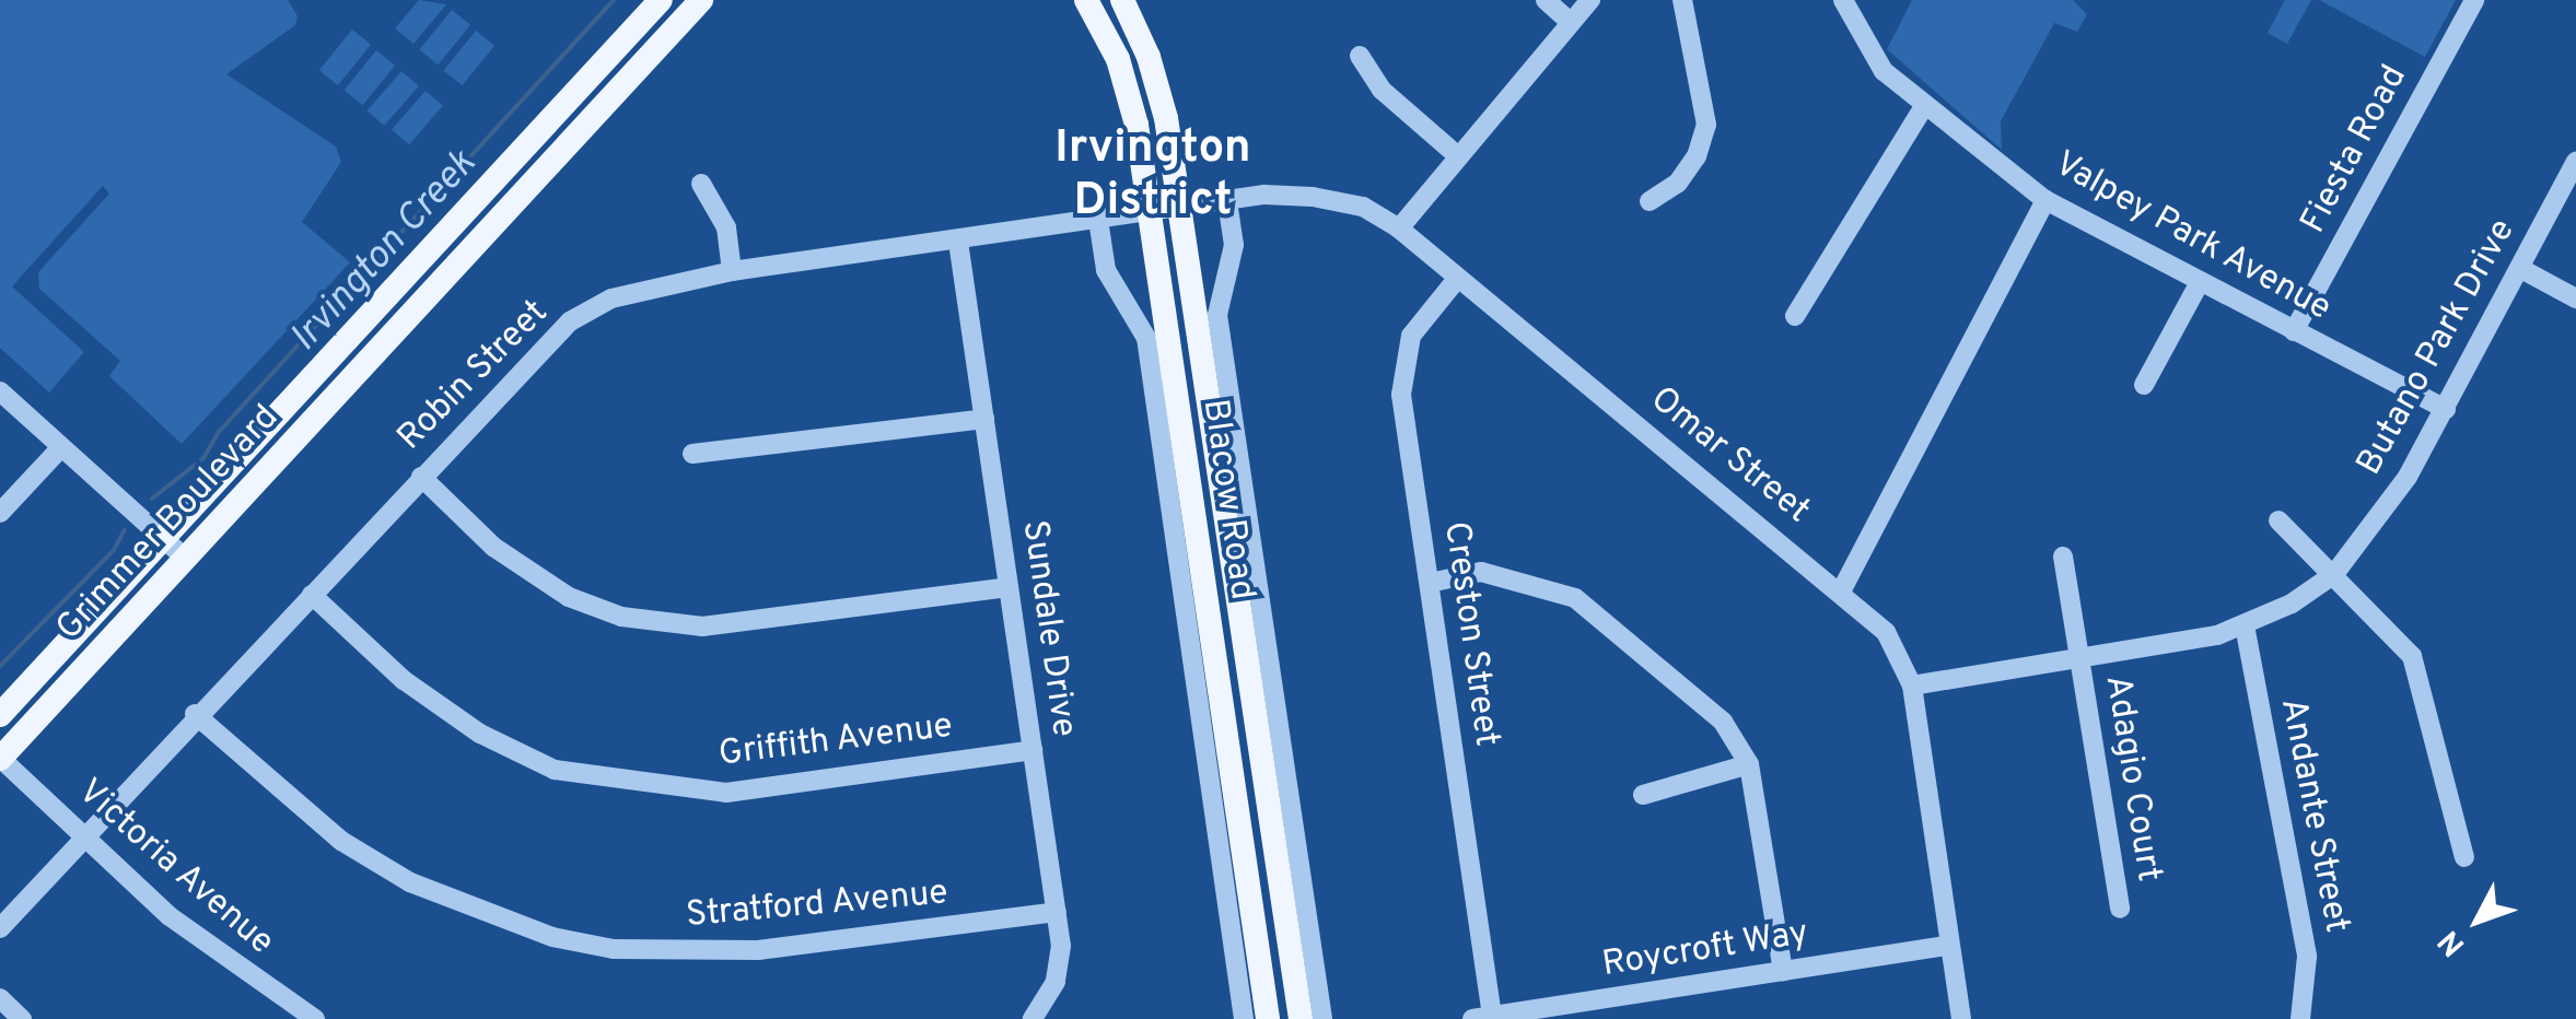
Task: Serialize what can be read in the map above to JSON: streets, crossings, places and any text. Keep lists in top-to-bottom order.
{
  "streets": {
    "main road": ["Blacow Road", "Grimmer Boulevard"],
    "street": [
      "Fiesta Road",
      "Valpey Park Avenue",
      "Butano Park Drive",
      "Robin Street",
      "Omar Street",
      "Sundale Drive",
      "Creston Street",
      "Griffith Avenue",
      "Adagio Court",
      "Andante Street",
      "Victoria Avenue",
      "Stratford Avenue",
      "Roycroft Way"
    ]
  },
  "crossings": [
    ["Fiesta Road", "Valpey Park Avenue"],
    ["Valpey Park Avenue", "Butano Park Drive"],
    ["Butano Park Drive", "Omar Street"],
    ["Butano Park Drive", "Adagio Court"],
    ["Butano Park Drive", "Andante Street"],
    ["Robin Street", "Omar Street"],
    ["Robin Street", "Blacow Road"],
    ["Robin Street", "Sundale Drive"],
    ["Robin Street", "Griffith Avenue"],
    ["Robin Street", "Victoria Avenue"],
    ["Robin Street", "Stratford Avenue"],
    ["Omar Street", "Blacow Road"],
    ["Omar Street", "Creston Street"],
    ["Omar Street", "Roycroft Way"],
    ["Grimmer Boulevard", "Victoria Avenue"],
    ["Sundale Drive", "Griffith Avenue"],
    ["Sundale Drive", "Stratford Avenue"],
    ["Creston Street", "Roycroft Way"]
  ],
  "districts": ["Irvington District"],
  "water": ["Irvington Creek"],
  "north": "bottom left"
}
